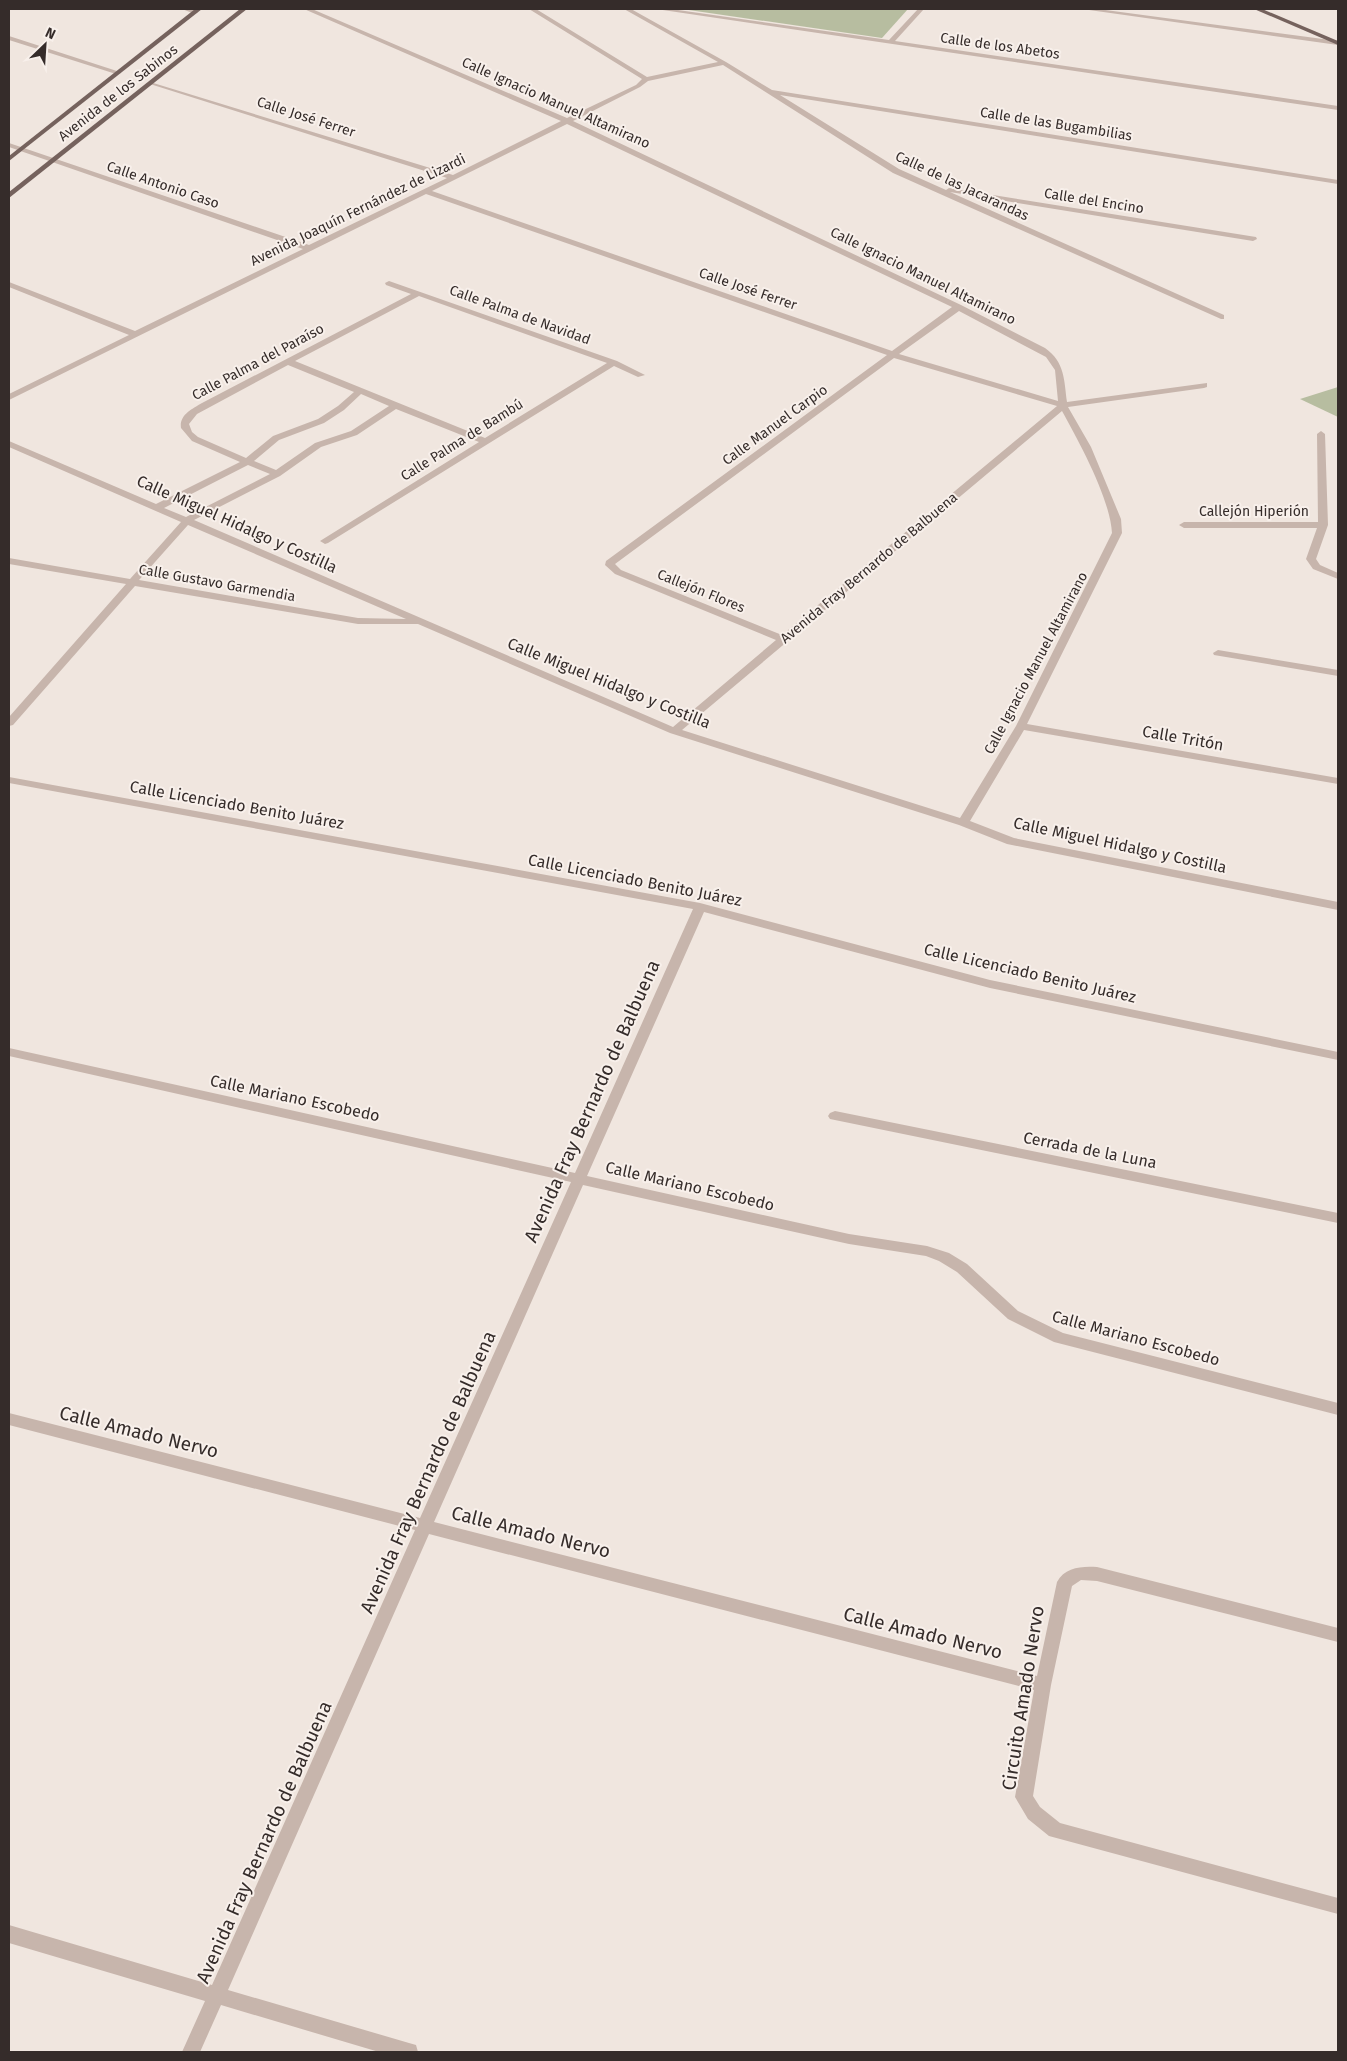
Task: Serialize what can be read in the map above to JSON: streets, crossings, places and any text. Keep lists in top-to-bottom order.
{
  "streets": {
    "main road": ["Avenida de los Sabinos"],
    "street": [
      "Calle de los Abetos",
      "Calle Ignacio Manuel Altamirano",
      "Calle José Ferrer",
      "Calle de las Bugambilias",
      "Calle Antonio Caso",
      "Calle de las Jacarandas",
      "Calle del Encino",
      "Avenida Joaquín Fernández de Lizardi",
      "Calle Palma de Navidad",
      "Calle Palma del Paraíso",
      "Calle Manuel Carpio",
      "Calle Palma de Bambú",
      "Callejón Hiperión",
      "Calle Miguel Hidalgo y Costilla",
      "Avenida Fray Bernardo de Balbuena",
      "Calle Gustavo Garmendia",
      "Callejón Flores",
      "Calle Tritón",
      "Calle Licenciado Benito Juárez",
      "Calle Mariano Escobedo",
      "Cerrada de la Luna",
      "Calle Amado Nervo",
      "Circuito Amado Nervo"
    ]
  },
  "crossings": [
    ["Avenida de los Sabinos", "Calle José Ferrer"],
    ["Avenida de los Sabinos", "Calle Antonio Caso"],
    ["Calle Ignacio Manuel Altamirano", "Calle José Ferrer"],
    ["Calle Ignacio Manuel Altamirano", "Avenida Joaquín Fernández de Lizardi"],
    ["Calle Ignacio Manuel Altamirano", "Calle Manuel Carpio"],
    ["Calle Ignacio Manuel Altamirano", "Calle Miguel Hidalgo y Costilla"],
    ["Calle Ignacio Manuel Altamirano", "Avenida Fray Bernardo de Balbuena"],
    ["Calle Ignacio Manuel Altamirano", "Calle Tritón"],
    ["Calle José Ferrer", "Avenida Joaquín Fernández de Lizardi"],
    ["Calle José Ferrer", "Calle Manuel Carpio"],
    ["Calle José Ferrer", "Avenida Fray Bernardo de Balbuena"],
    ["Calle de las Bugambilias", "Calle de las Jacarandas"],
    ["Calle Antonio Caso", "Avenida Joaquín Fernández de Lizardi"],
    ["Calle de las Jacarandas", "Calle del Encino"],
    ["Calle de las Jacarandas", "Avenida Joaquín Fernández de Lizardi"],
    ["Calle Palma de Navidad", "Calle Palma del Paraíso"],
    ["Calle Palma de Navidad", "Calle Palma de Bambú"],
    ["Calle Manuel Carpio", "Callejón Flores"],
    ["Calle Miguel Hidalgo y Costilla", "Avenida Fray Bernardo de Balbuena"],
    ["Calle Miguel Hidalgo y Costilla", "Calle Gustavo Garmendia"],
    ["Avenida Fray Bernardo de Balbuena", "Callejón Flores"],
    ["Avenida Fray Bernardo de Balbuena", "Calle Licenciado Benito Juárez"],
    ["Avenida Fray Bernardo de Balbuena", "Calle Mariano Escobedo"],
    ["Avenida Fray Bernardo de Balbuena", "Calle Amado Nervo"],
    ["Calle Amado Nervo", "Circuito Amado Nervo"]
  ],
  "north": "top right"
}
